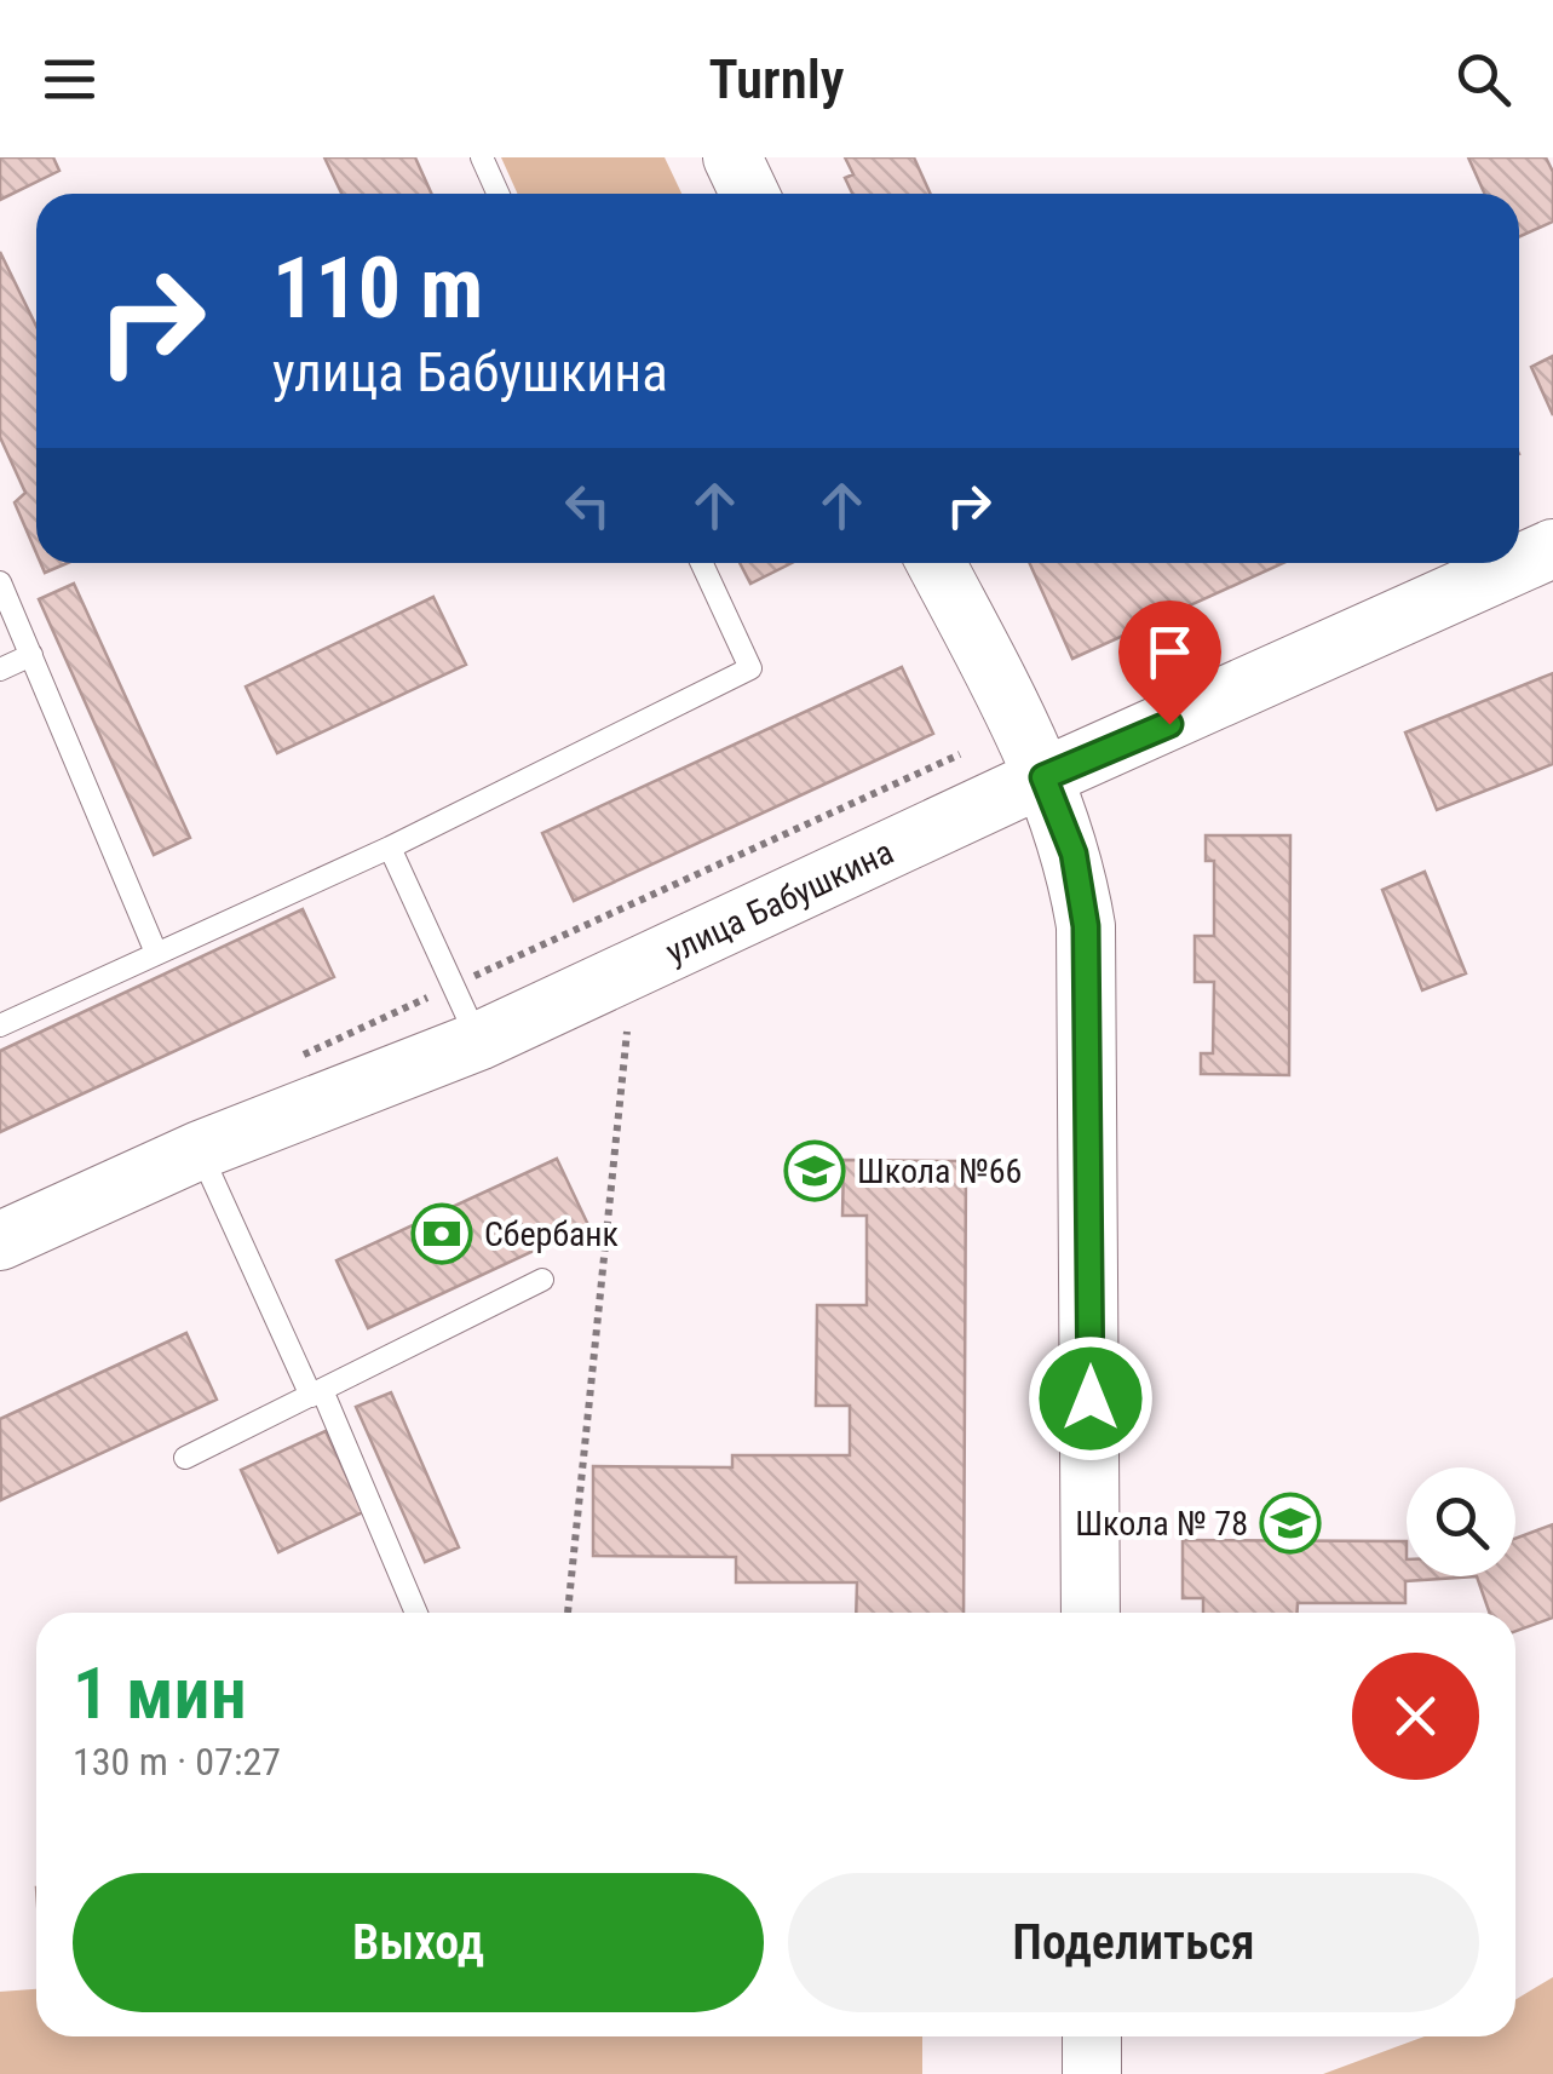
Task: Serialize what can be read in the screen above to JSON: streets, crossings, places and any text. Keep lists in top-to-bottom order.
{
  "streets": {
    "street": ["улица Бабушкина"]
  },
  "places": {
    "school or university": ["Школа №66", "Школа № 78"],
    "bank": ["Сбербанк"]
  },
  "page": {
    "header": "Turnly",
    "turn": ["110 m", "улица Бабушкина"],
    "heading": ["1 мин", "130 m · 07:27"],
    "buttons": ["Выход", "Поделиться"]
  }
}
